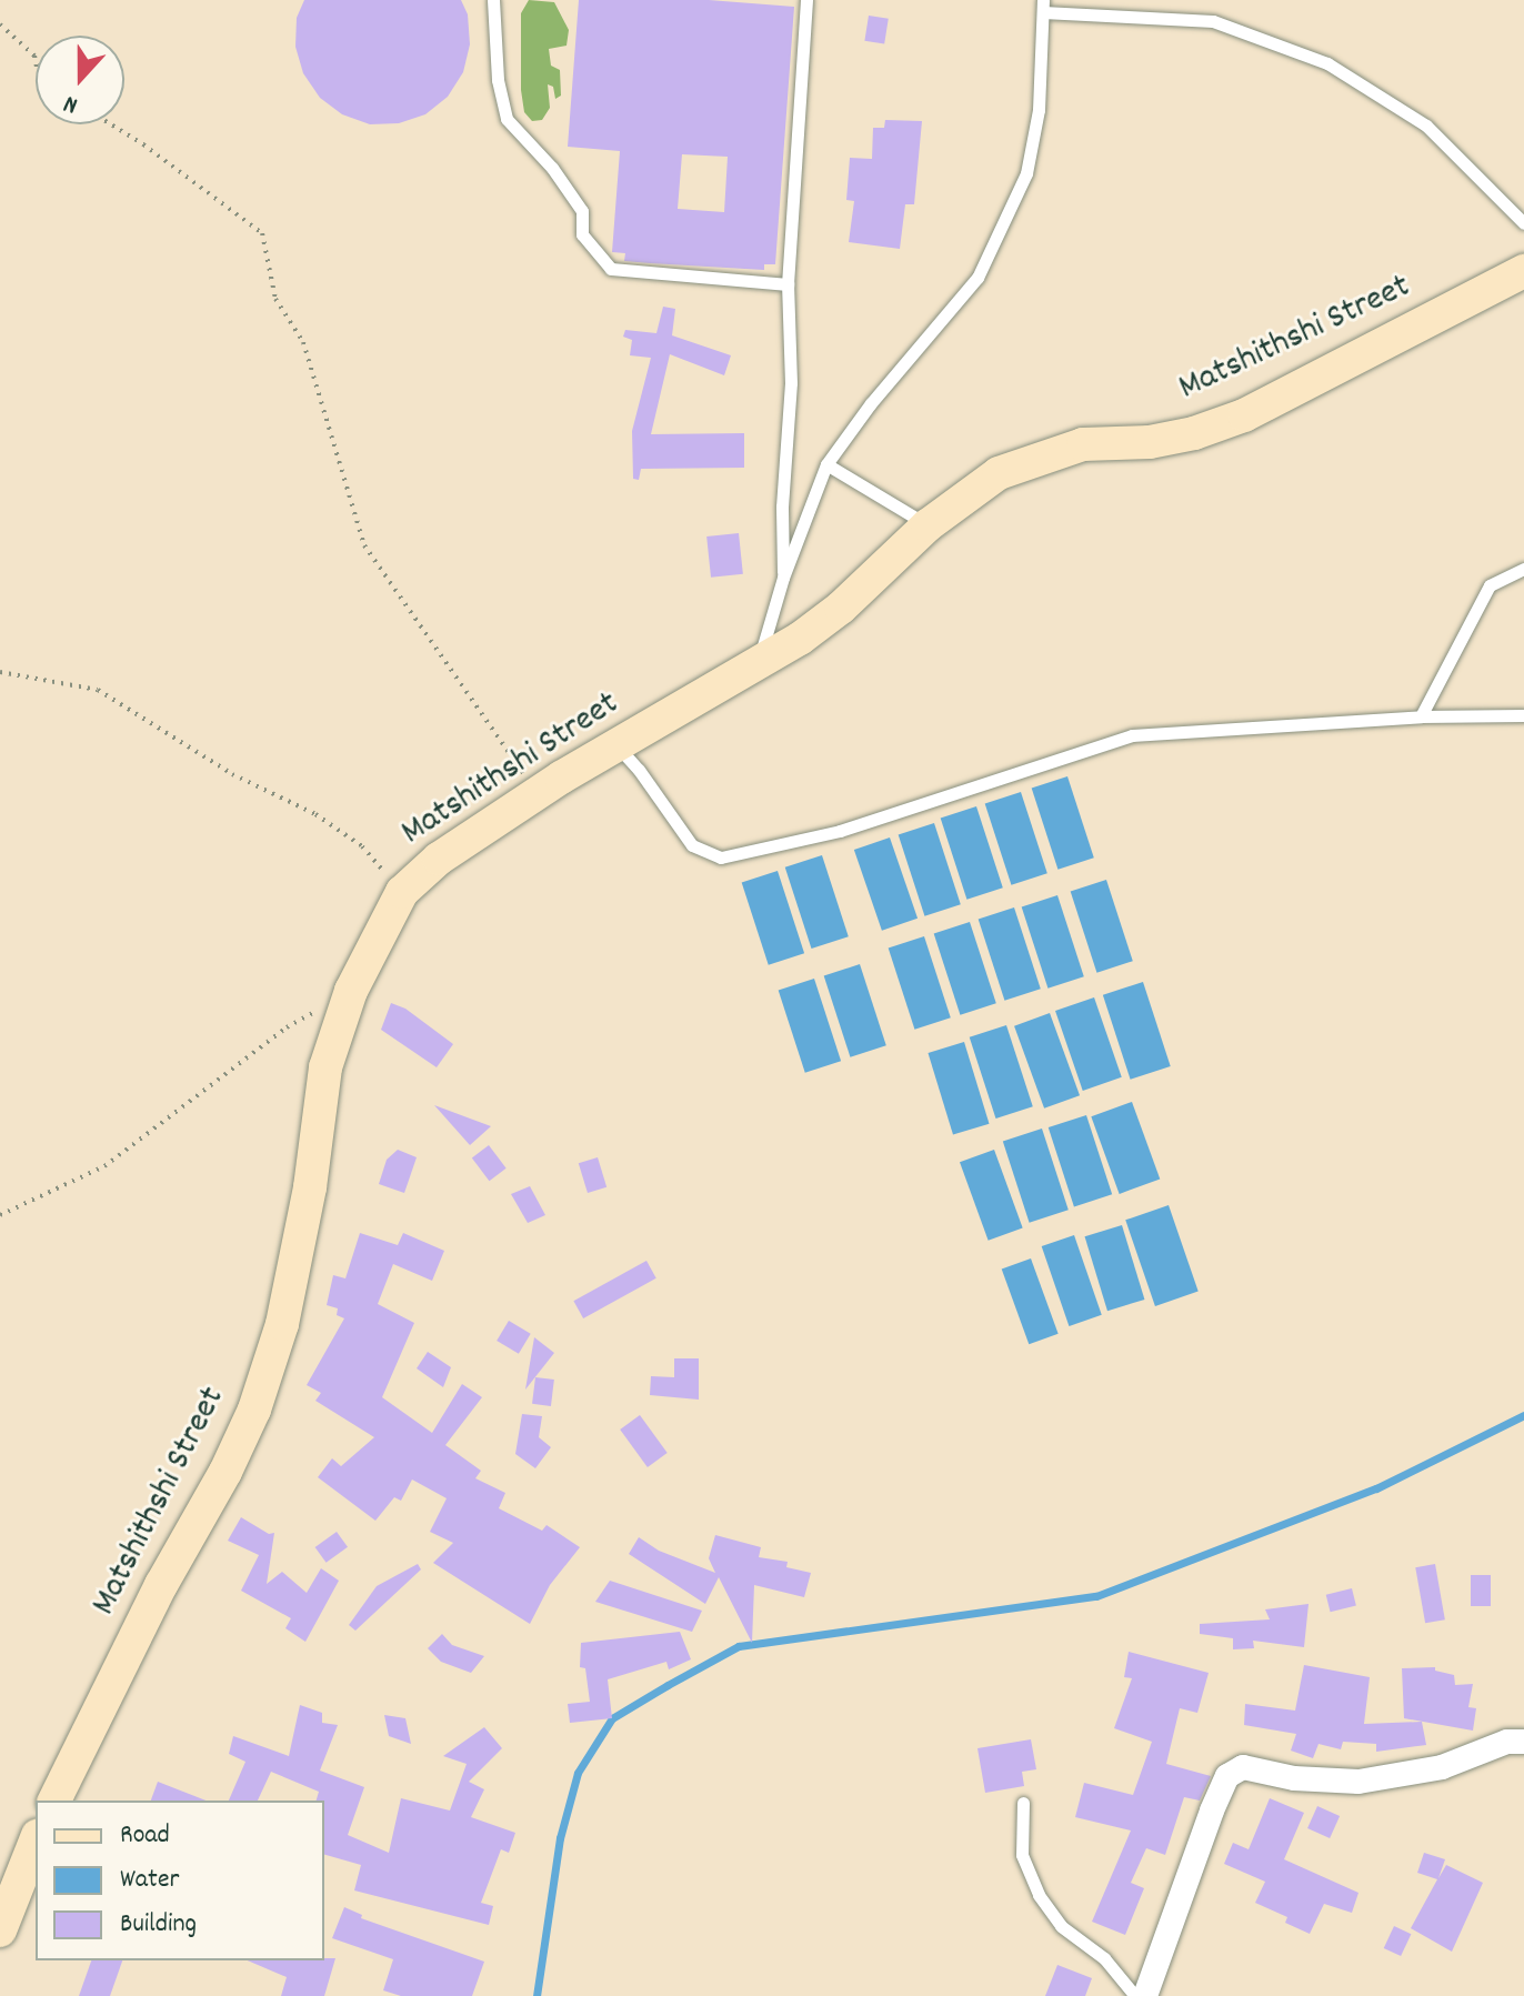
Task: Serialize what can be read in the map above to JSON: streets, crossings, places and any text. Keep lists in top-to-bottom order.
{
  "streets": {
    "main road": ["Matshithshi Street"]
  },
  "legend": ["Road", "Water", "Building"],
  "north": "bottom"
}
